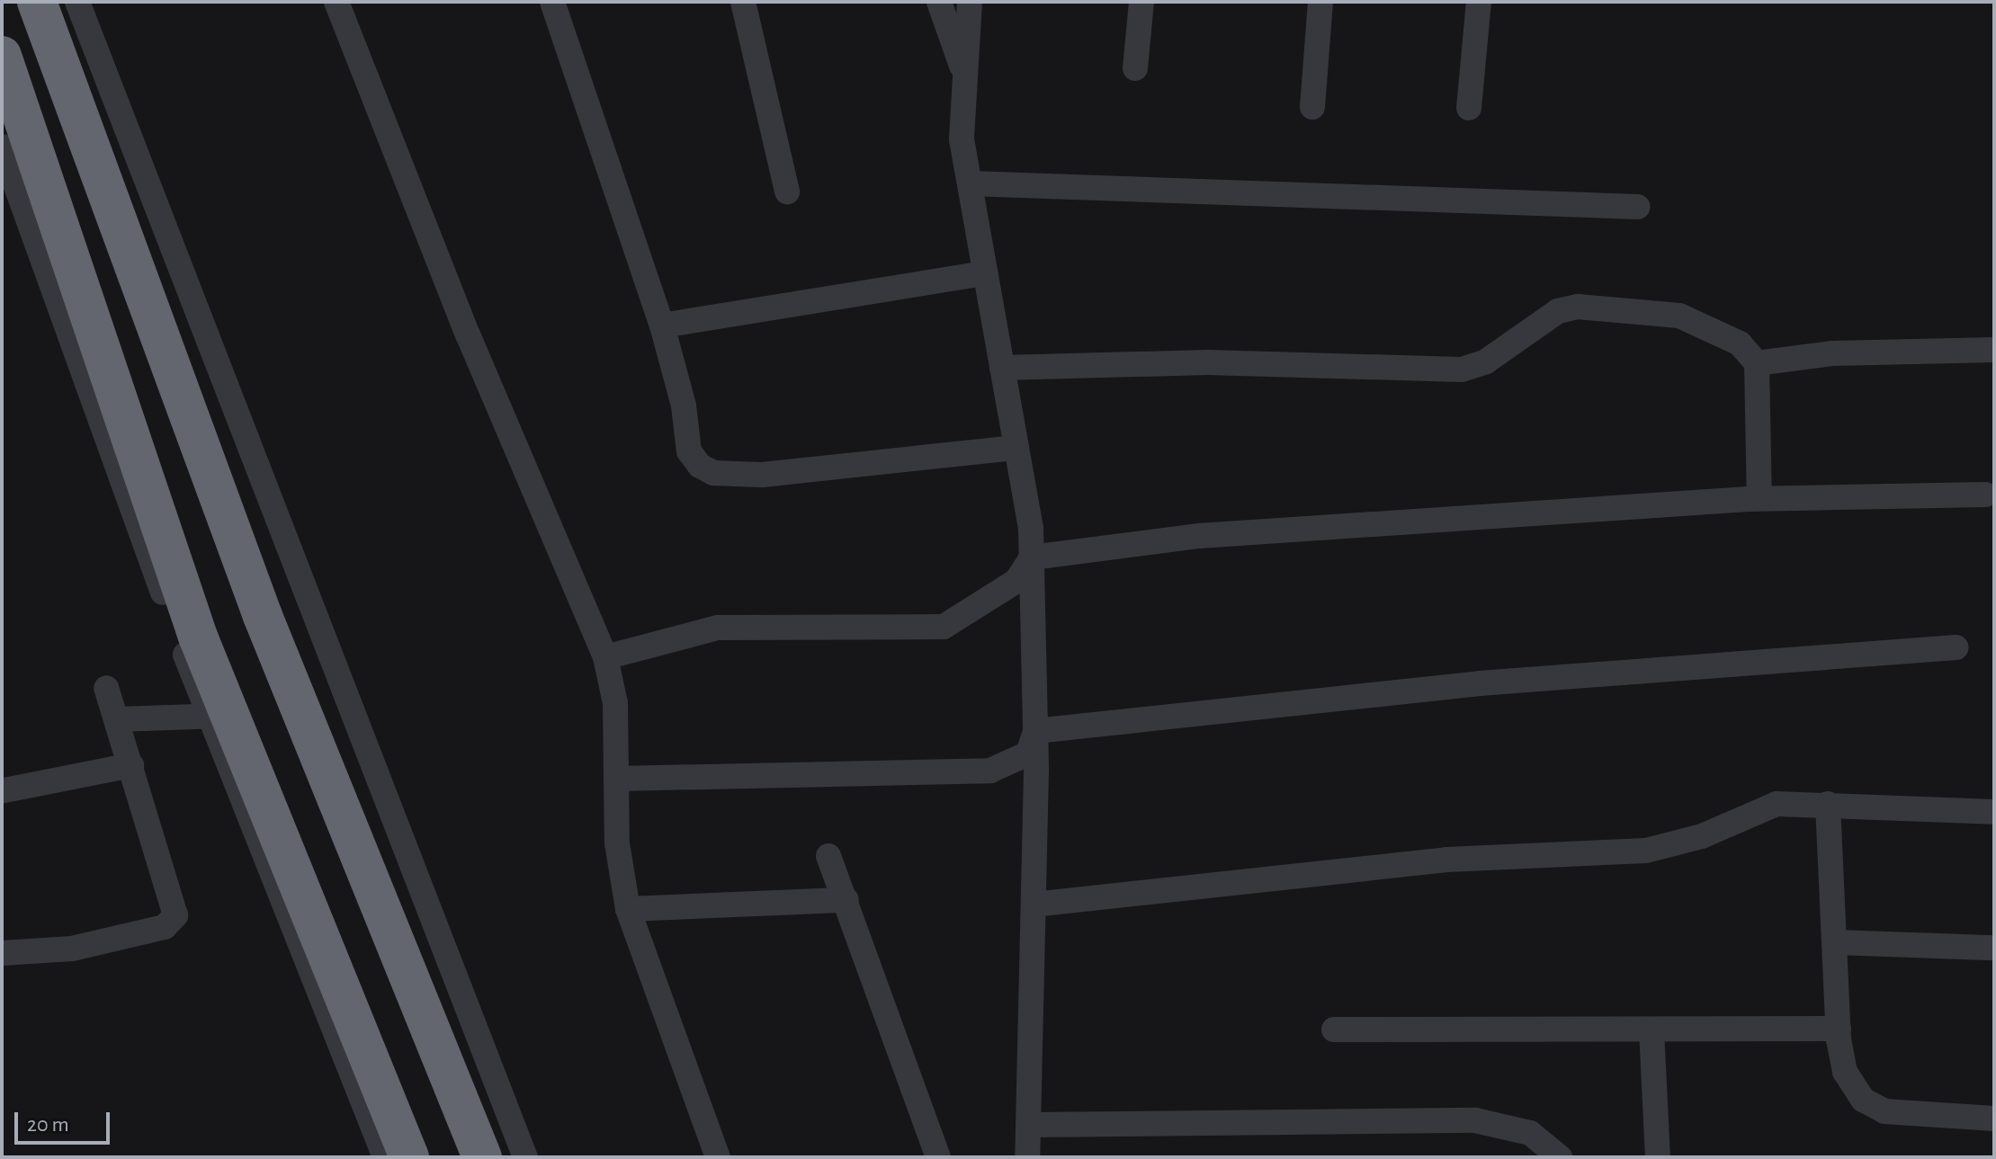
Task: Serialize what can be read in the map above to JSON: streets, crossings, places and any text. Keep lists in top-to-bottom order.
{
  "scale_bar": "20 m"
}
